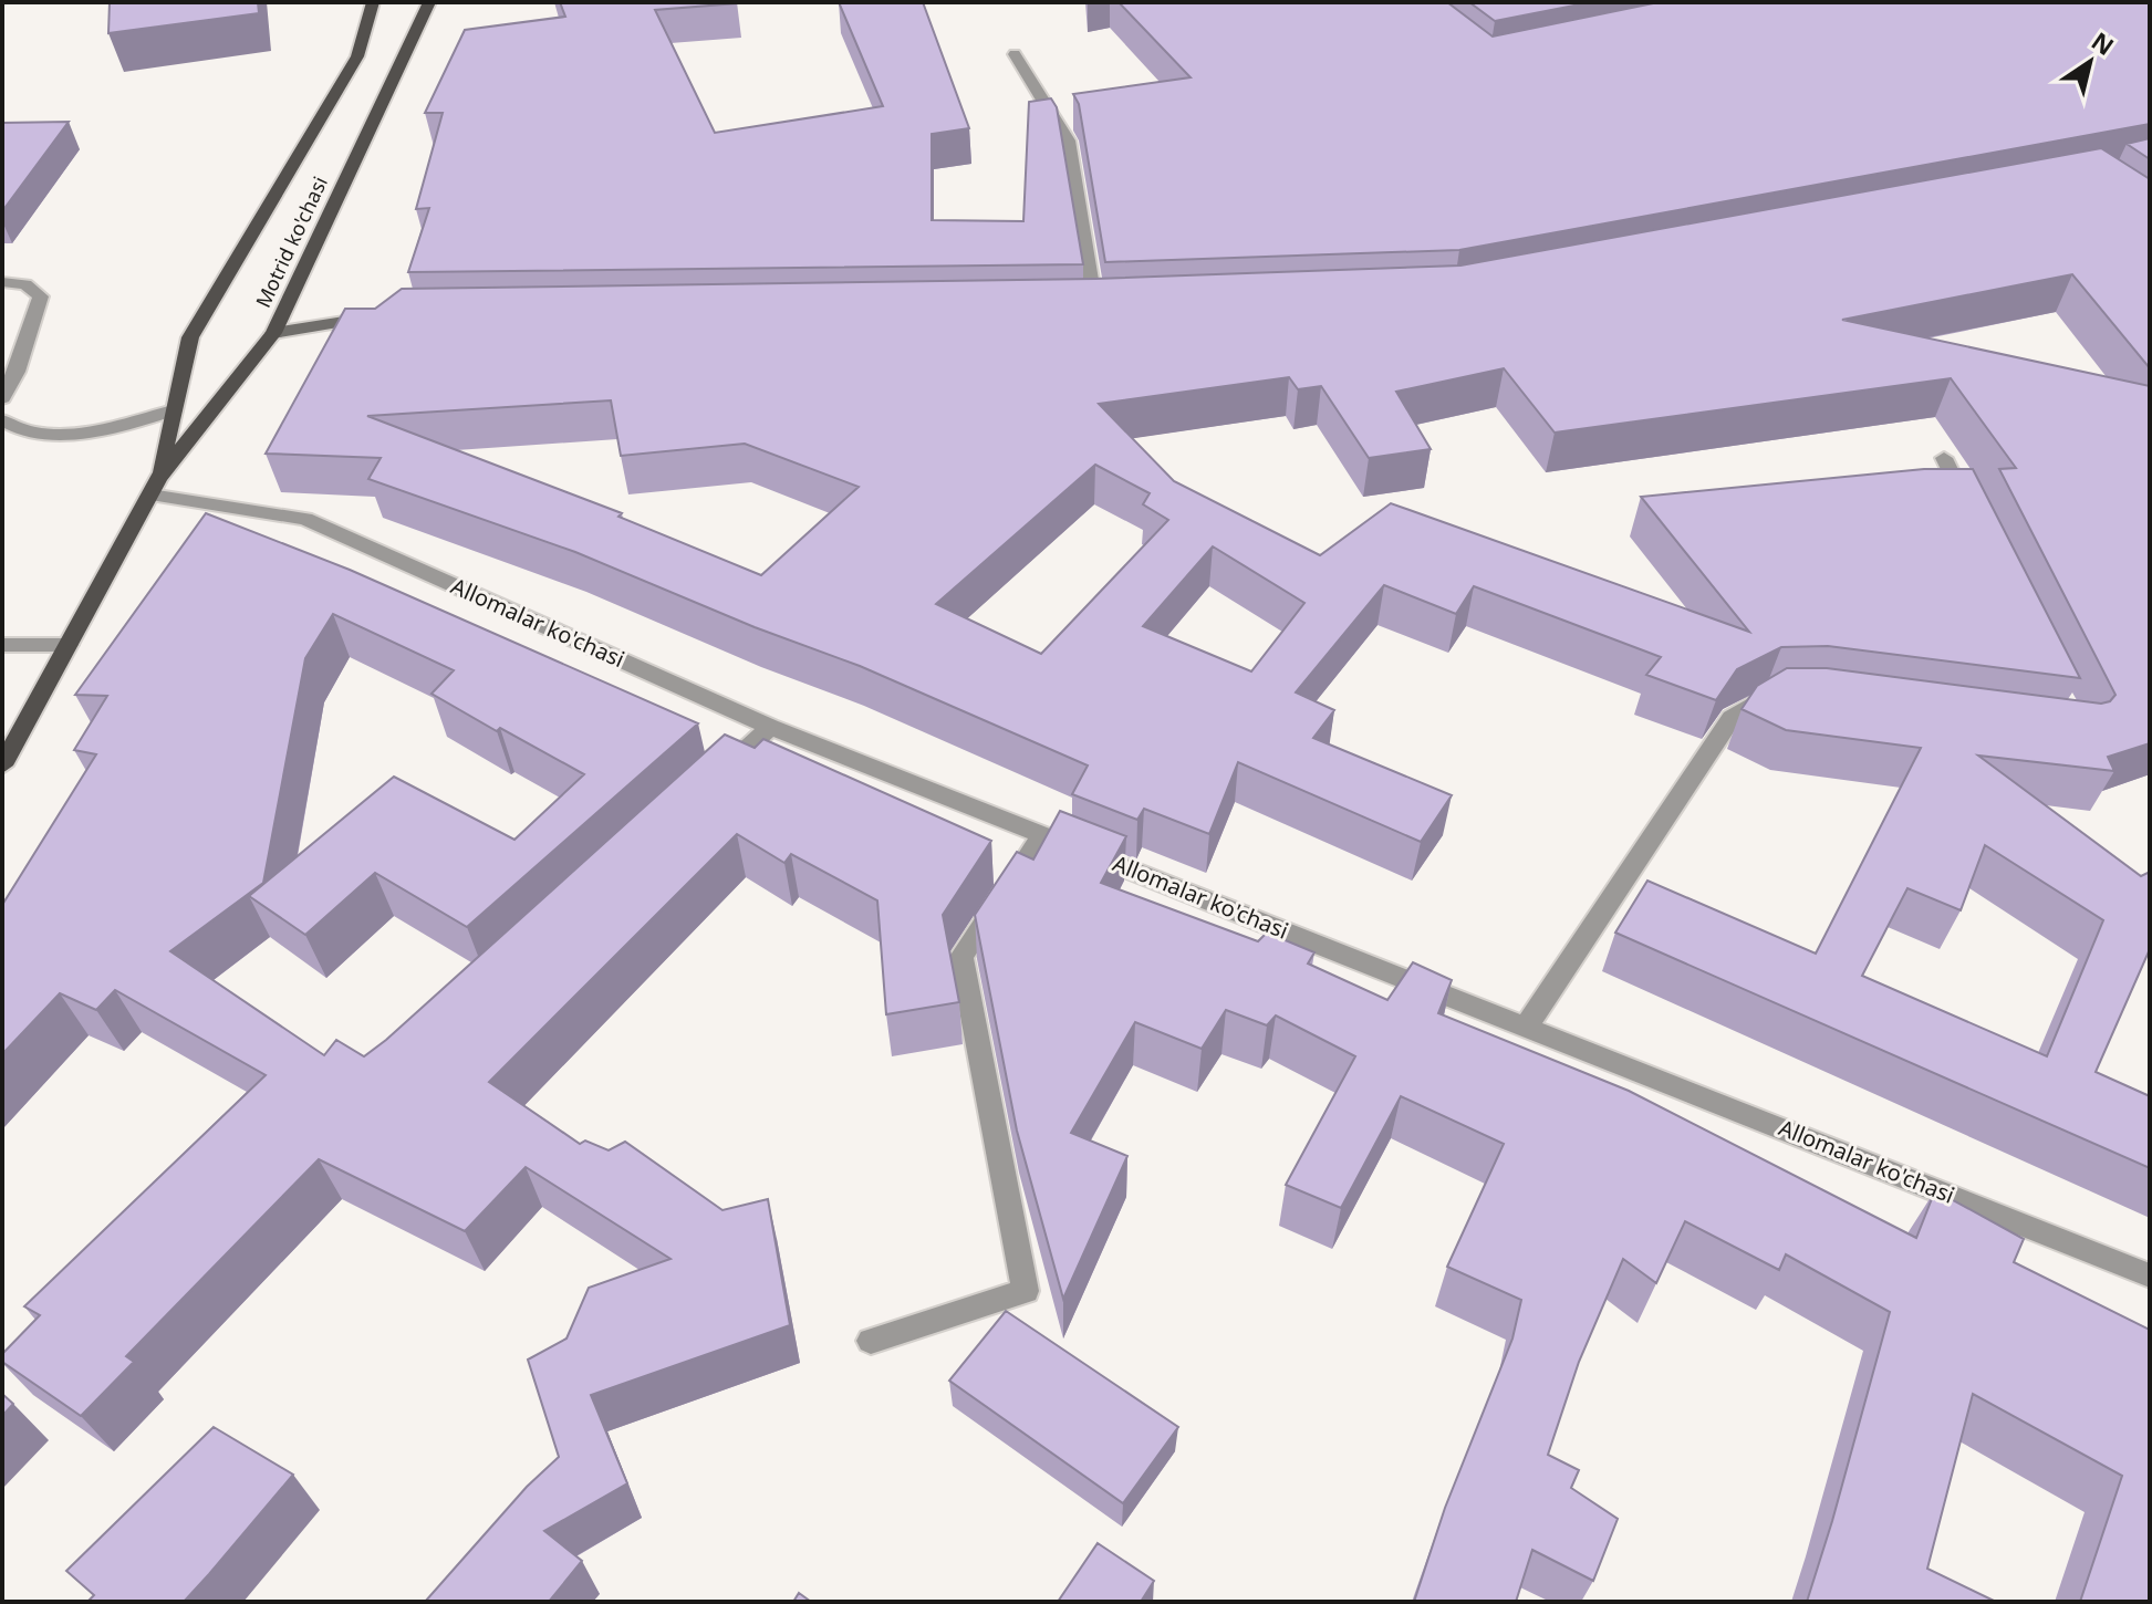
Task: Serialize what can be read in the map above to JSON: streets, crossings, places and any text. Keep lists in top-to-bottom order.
{
  "streets": {
    "main road": ["Motrid ko'chasi"],
    "street": ["Allomalar ko'chasi"]
  },
  "crossings": [
    ["Motrid ko'chasi", "Allomalar ko'chasi"]
  ],
  "north": "top right"
}
